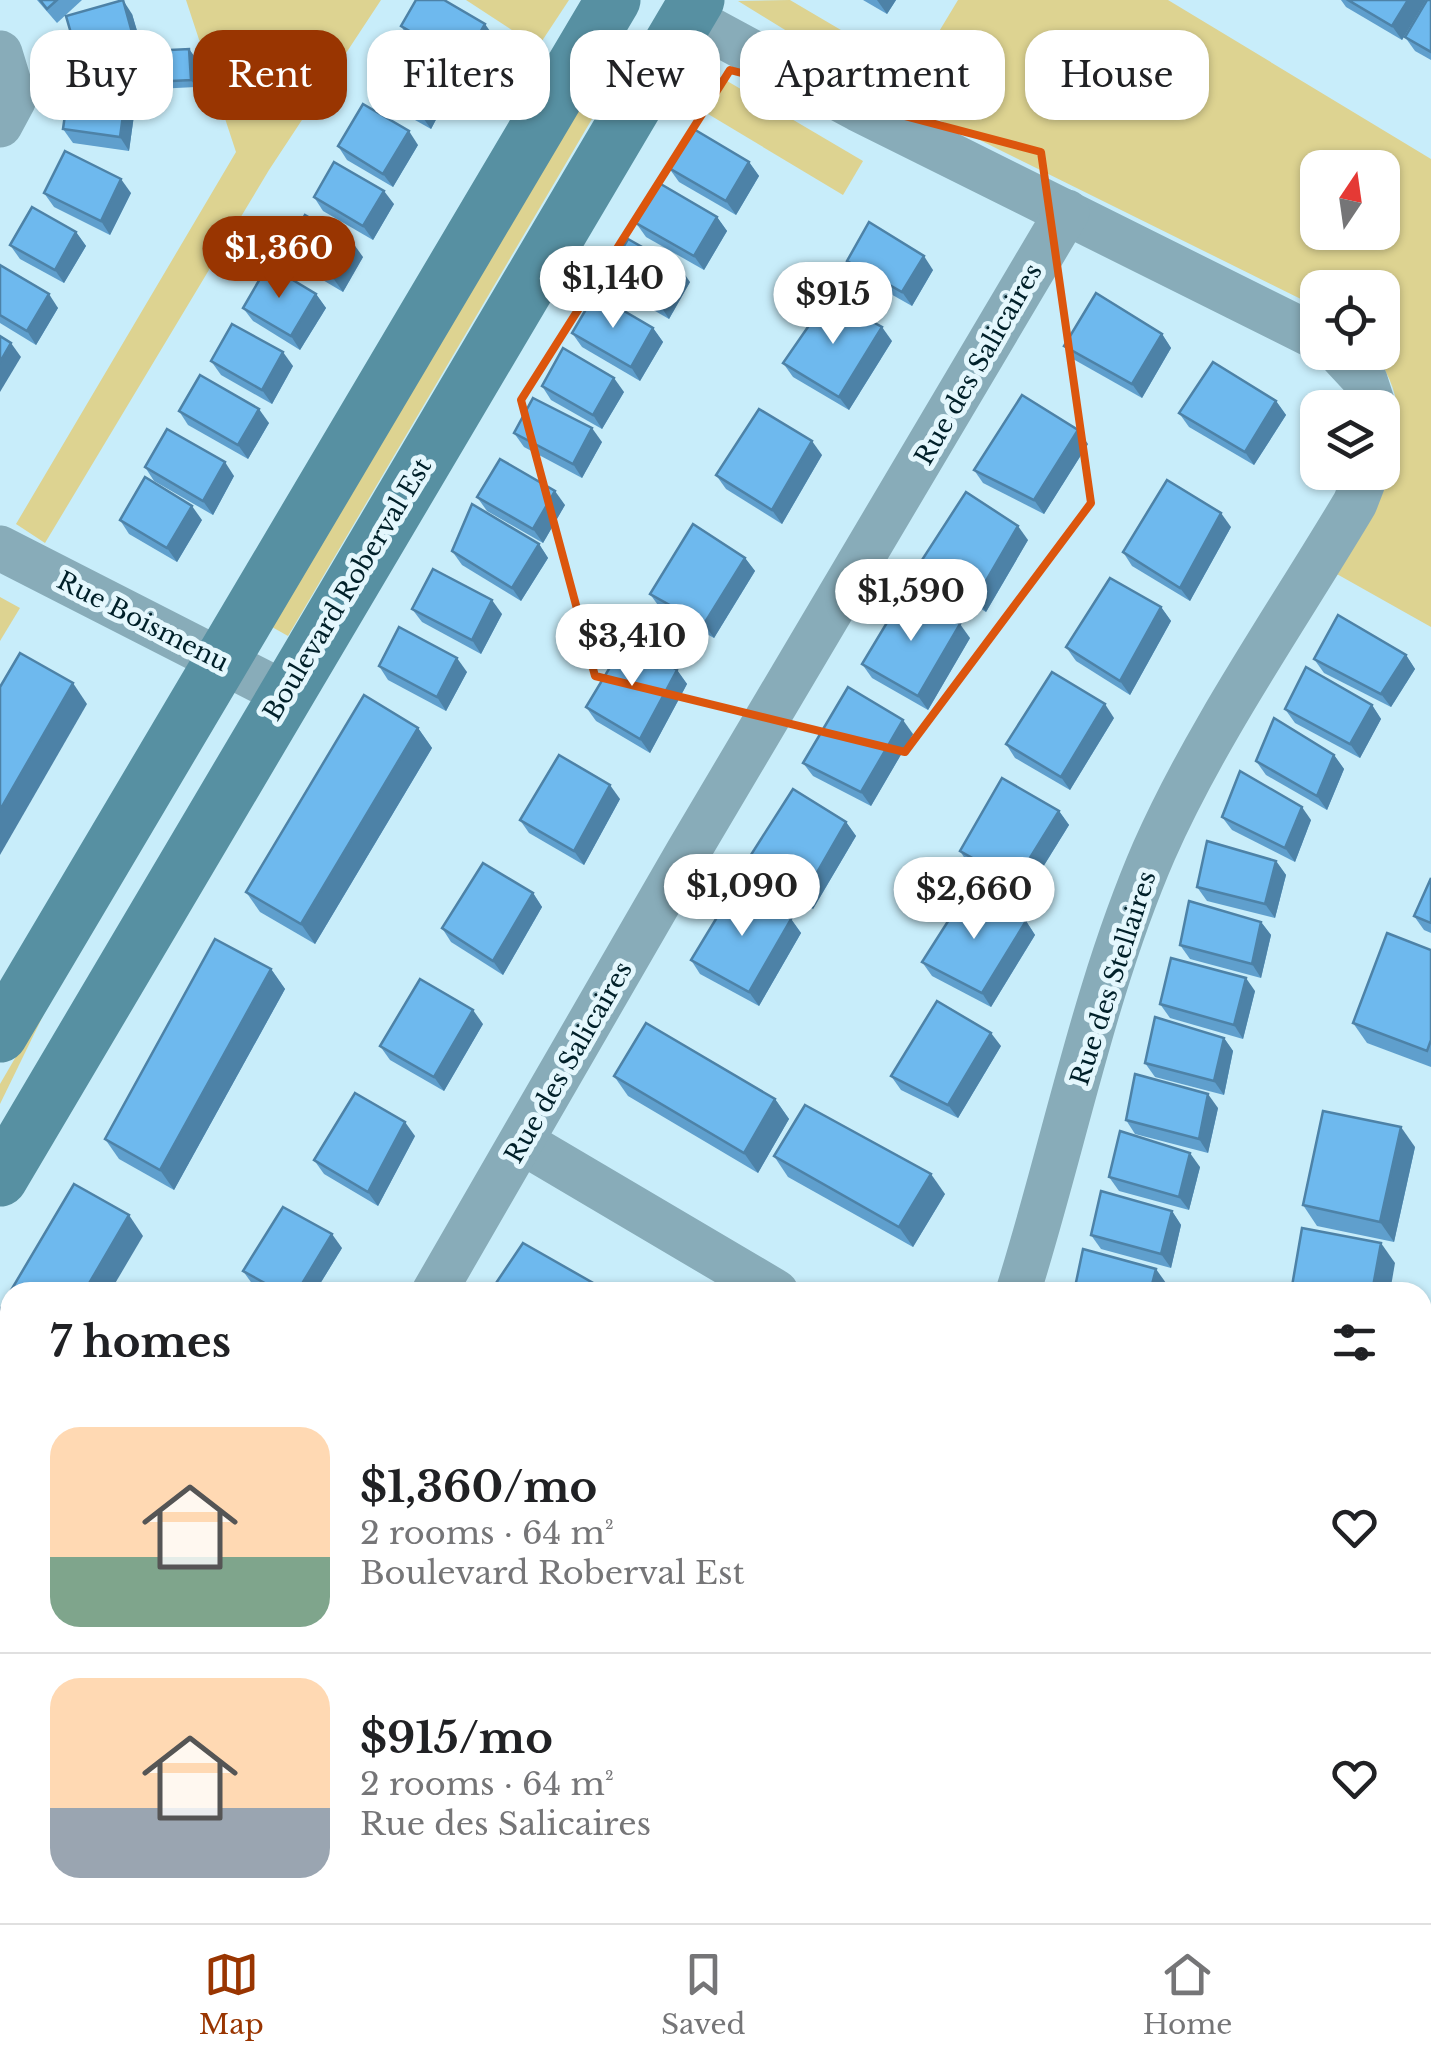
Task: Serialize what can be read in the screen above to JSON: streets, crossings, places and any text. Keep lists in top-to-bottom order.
{
  "streets": {
    "street": [
      "Rue des Salicaires",
      "Boulevard Roberval Est",
      "Rue Boismenu",
      "Rue des Stellaires"
    ]
  },
  "crossings": [
    ["Boulevard Roberval Est", "Rue Boismenu"]
  ],
  "north": "top",
  "page": {
    "chip": [
      "Buy",
      "Rent",
      "Filters",
      "New",
      "Apartment",
      "House"
    ],
    "price": [
      "$1,360",
      "$1,140",
      "$915",
      "$1,590",
      "$3,410",
      "$1,090",
      "$2,660"
    ],
    "heading": "7 homes",
    "list": [
      {
        "name": "$1,360/mo",
        "note": "2 rooms · 64 m² · Boulevard Roberval Est"
      },
      {
        "name": "$915/mo",
        "note": "2 rooms · 64 m² · Rue des Salicaires"
      }
    ],
    "tabs": ["Map", "Saved", "Home"]
  }
}
